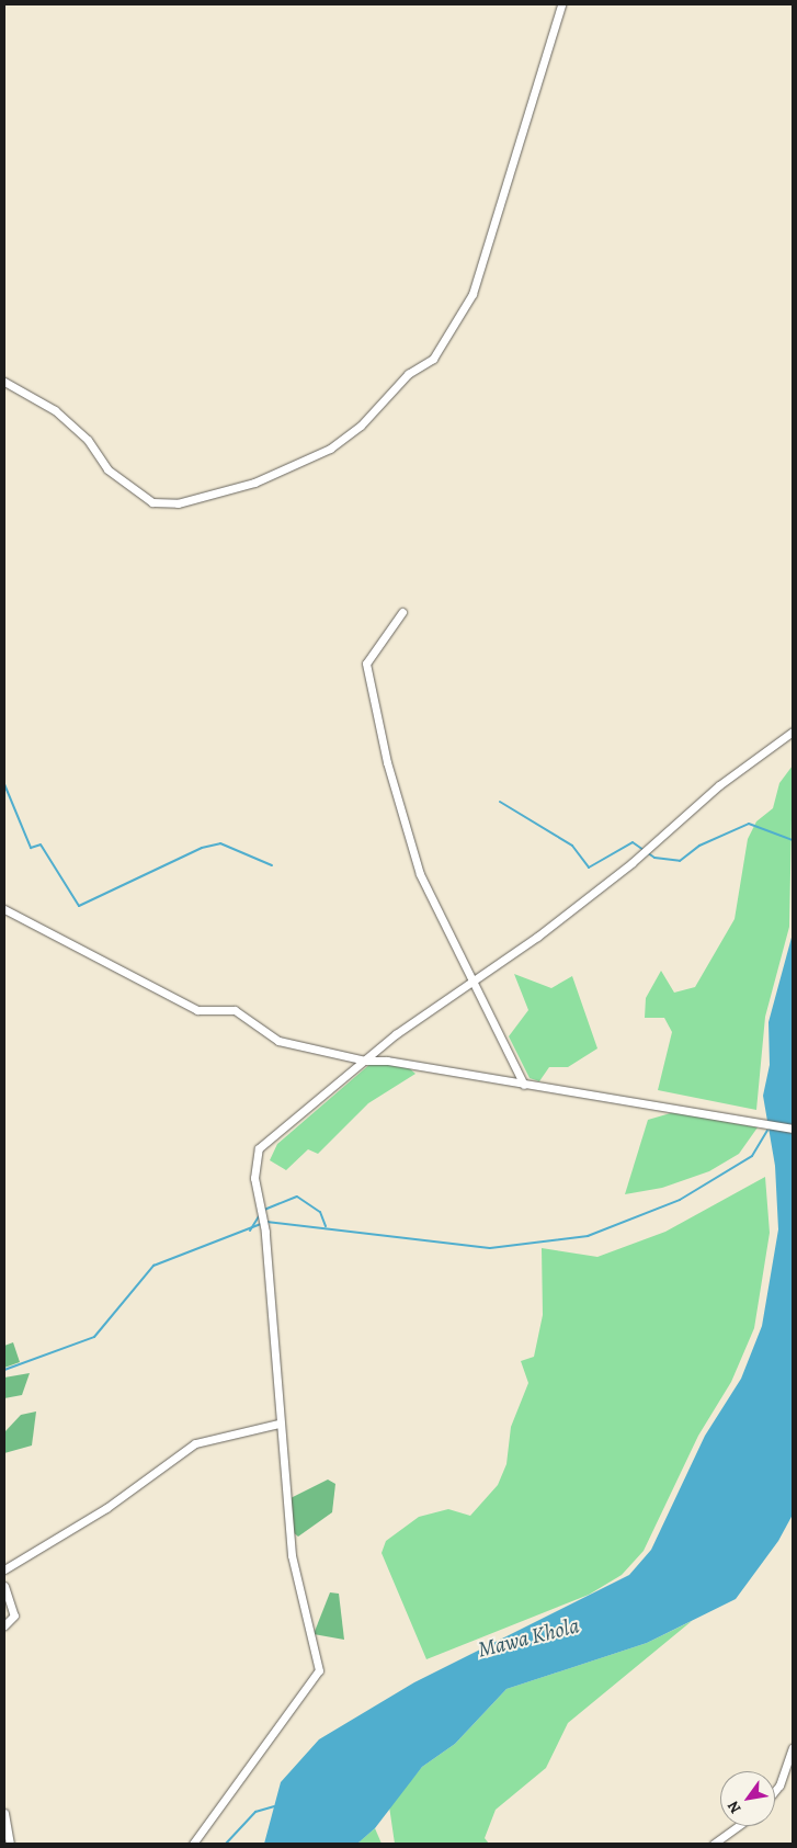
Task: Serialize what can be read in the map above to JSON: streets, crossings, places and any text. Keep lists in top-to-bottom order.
{
  "water": ["Mawa Khola"],
  "north": "bottom left"
}
